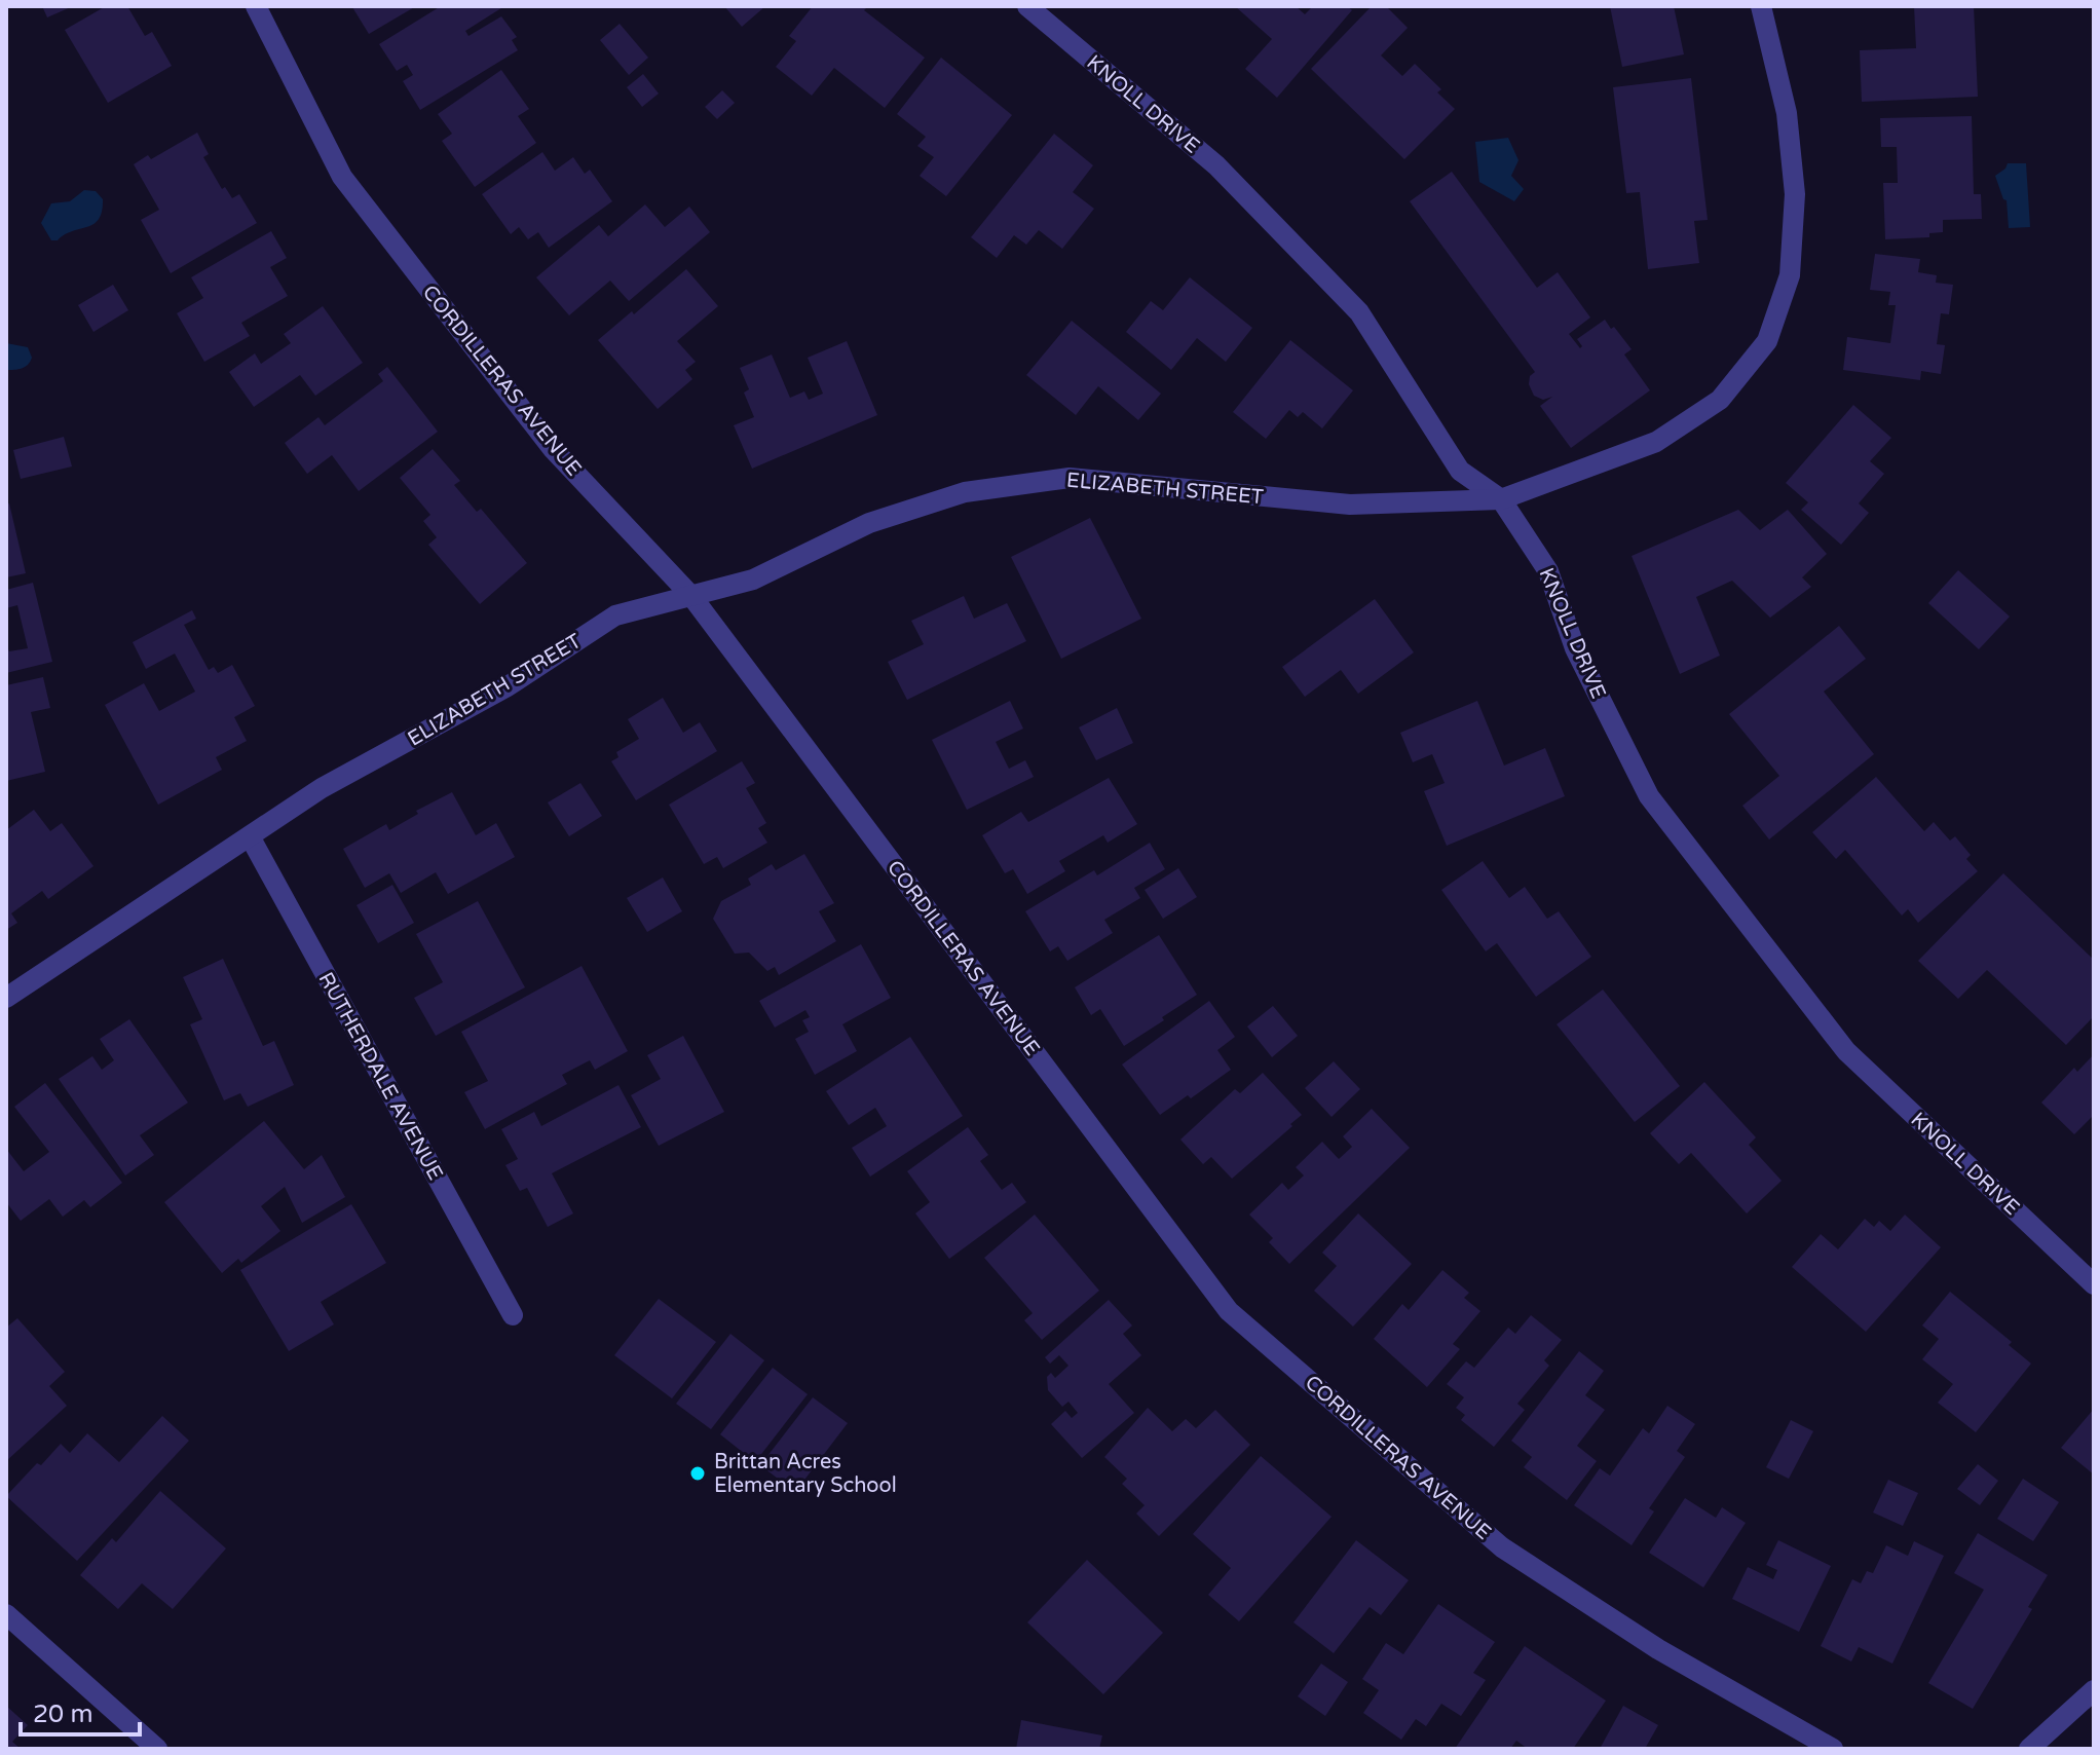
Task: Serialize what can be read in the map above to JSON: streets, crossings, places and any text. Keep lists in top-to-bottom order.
{
  "streets": {
    "street": [
      "KNOLL DRIVE",
      "CORDILLERAS AVENUE",
      "ELIZABETH STREET",
      "RUTHERDALE AVENUE"
    ]
  },
  "crossings": [
    ["KNOLL DRIVE", "ELIZABETH STREET"],
    ["CORDILLERAS AVENUE", "ELIZABETH STREET"],
    ["ELIZABETH STREET", "RUTHERDALE AVENUE"]
  ],
  "places": ["Brittan Acres Elementary School"],
  "scale_bar": "20 m"
}
